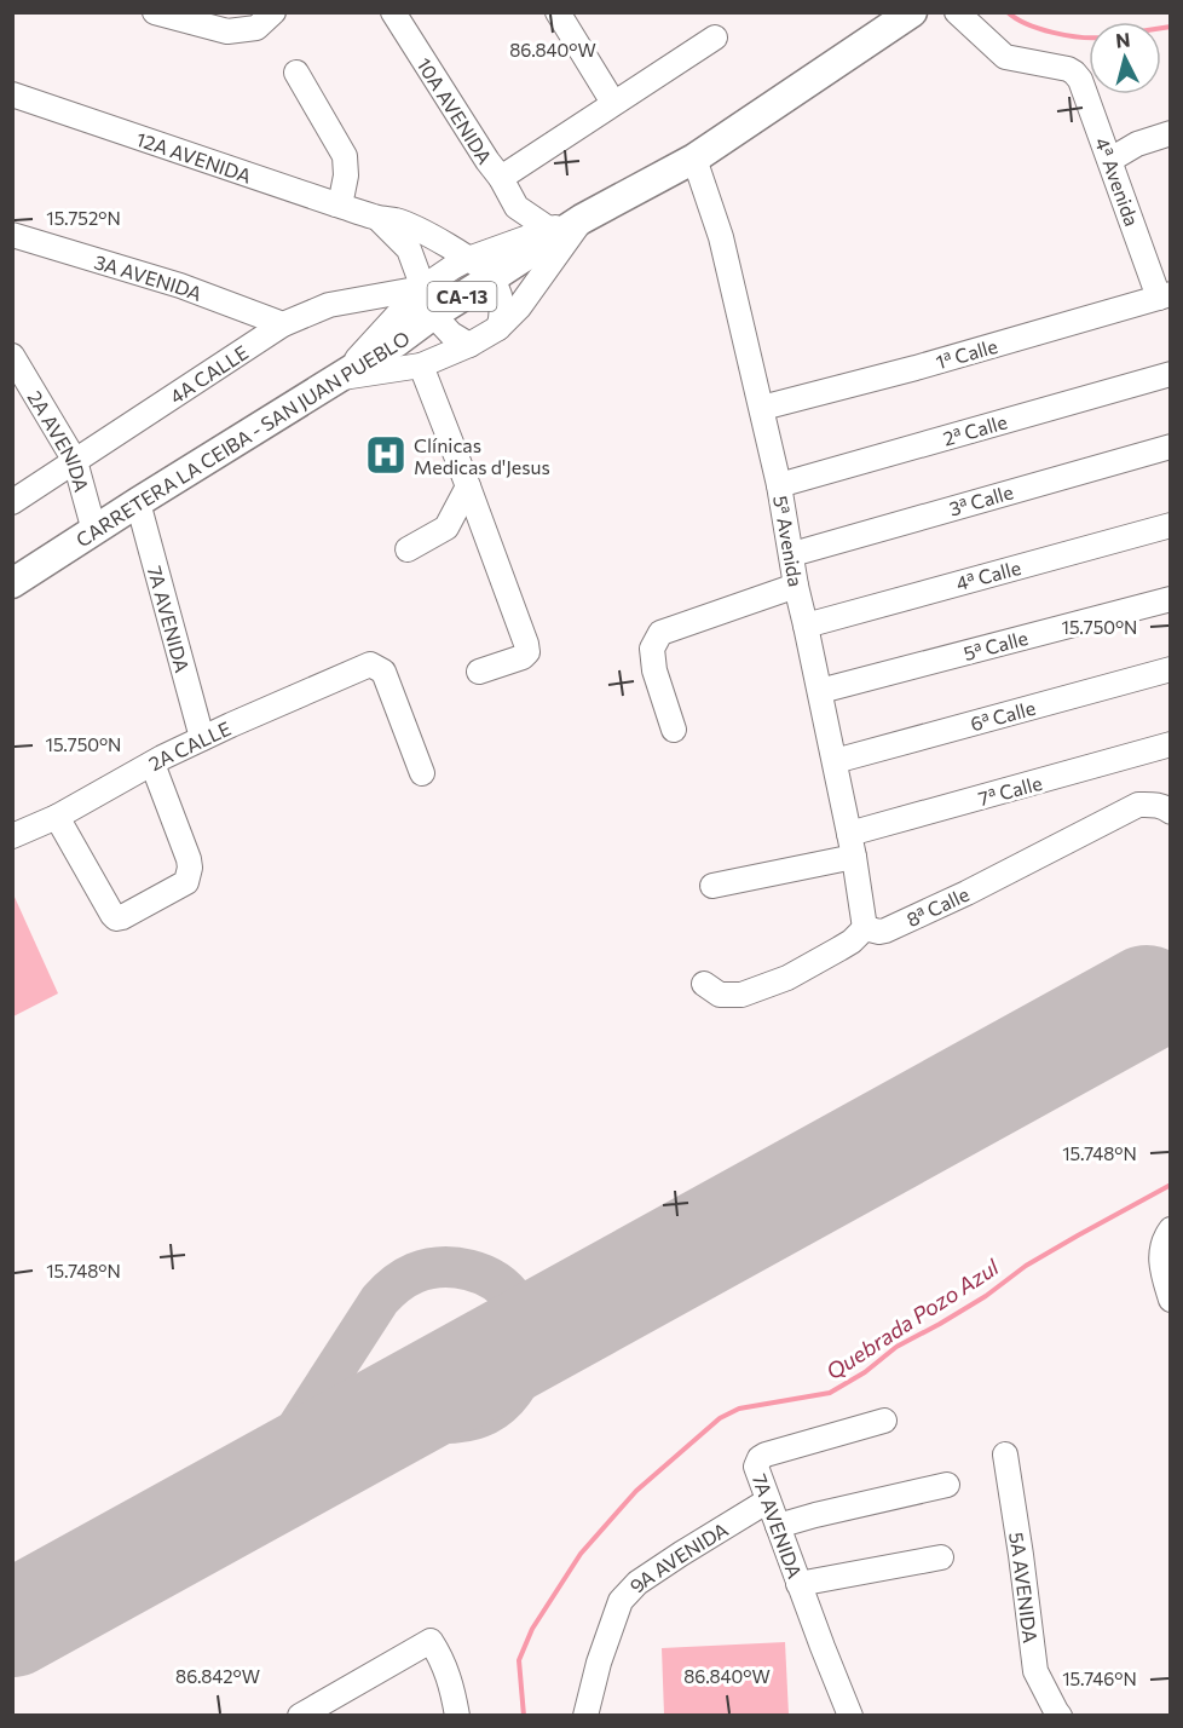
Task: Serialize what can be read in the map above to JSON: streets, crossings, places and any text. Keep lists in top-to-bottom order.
{
  "streets": {
    "main road": ["CA-13", "CARRETERA LA CEIBA - SAN JUAN PUEBLO"],
    "street": [
      "10A AVENIDA",
      "12A AVENIDA",
      "4ª Avenida",
      "3A AVENIDA",
      "1ª Calle",
      "4A CALLE",
      "2ª Calle",
      "2A AVENIDA",
      "3ª Calle",
      "5ª Avenida",
      "4ª Calle",
      "7A AVENIDA",
      "5ª Calle",
      "6ª Calle",
      "2A CALLE",
      "7ª Calle",
      "8ª Calle",
      "9A AVENIDA",
      "5A AVENIDA"
    ]
  },
  "crossings": [
    ["12A AVENIDA", "4A CALLE"],
    ["12A AVENIDA", "CARRETERA LA CEIBA - SAN JUAN PUEBLO"],
    ["4ª Avenida", "1ª Calle"],
    ["3A AVENIDA", "4A CALLE"],
    ["1ª Calle", "5ª Avenida"],
    ["4A CALLE", "CARRETERA LA CEIBA - SAN JUAN PUEBLO"],
    ["4A CALLE", "2A AVENIDA"],
    ["2ª Calle", "5ª Avenida"],
    ["CARRETERA LA CEIBA - SAN JUAN PUEBLO", "2A AVENIDA"],
    ["CARRETERA LA CEIBA - SAN JUAN PUEBLO", "5ª Avenida"],
    ["CARRETERA LA CEIBA - SAN JUAN PUEBLO", "7A AVENIDA"],
    ["3ª Calle", "5ª Avenida"],
    ["5ª Avenida", "4ª Calle"],
    ["5ª Avenida", "5ª Calle"],
    ["5ª Avenida", "6ª Calle"],
    ["5ª Avenida", "7ª Calle"],
    ["5ª Avenida", "8ª Calle"],
    ["7A AVENIDA", "2A CALLE"],
    ["7A AVENIDA", "9A AVENIDA"]
  ],
  "water": ["Quebrada Pozo Azul"],
  "places": {
    "hospital": ["Clínicas Medicas d'Jesus"]
  },
  "north": "top",
  "coordinates": [
    "86.840°W",
    "15.752°N",
    "15.750°N",
    "15.748°N",
    "86.842°W",
    "15.746°N"
  ]
}
